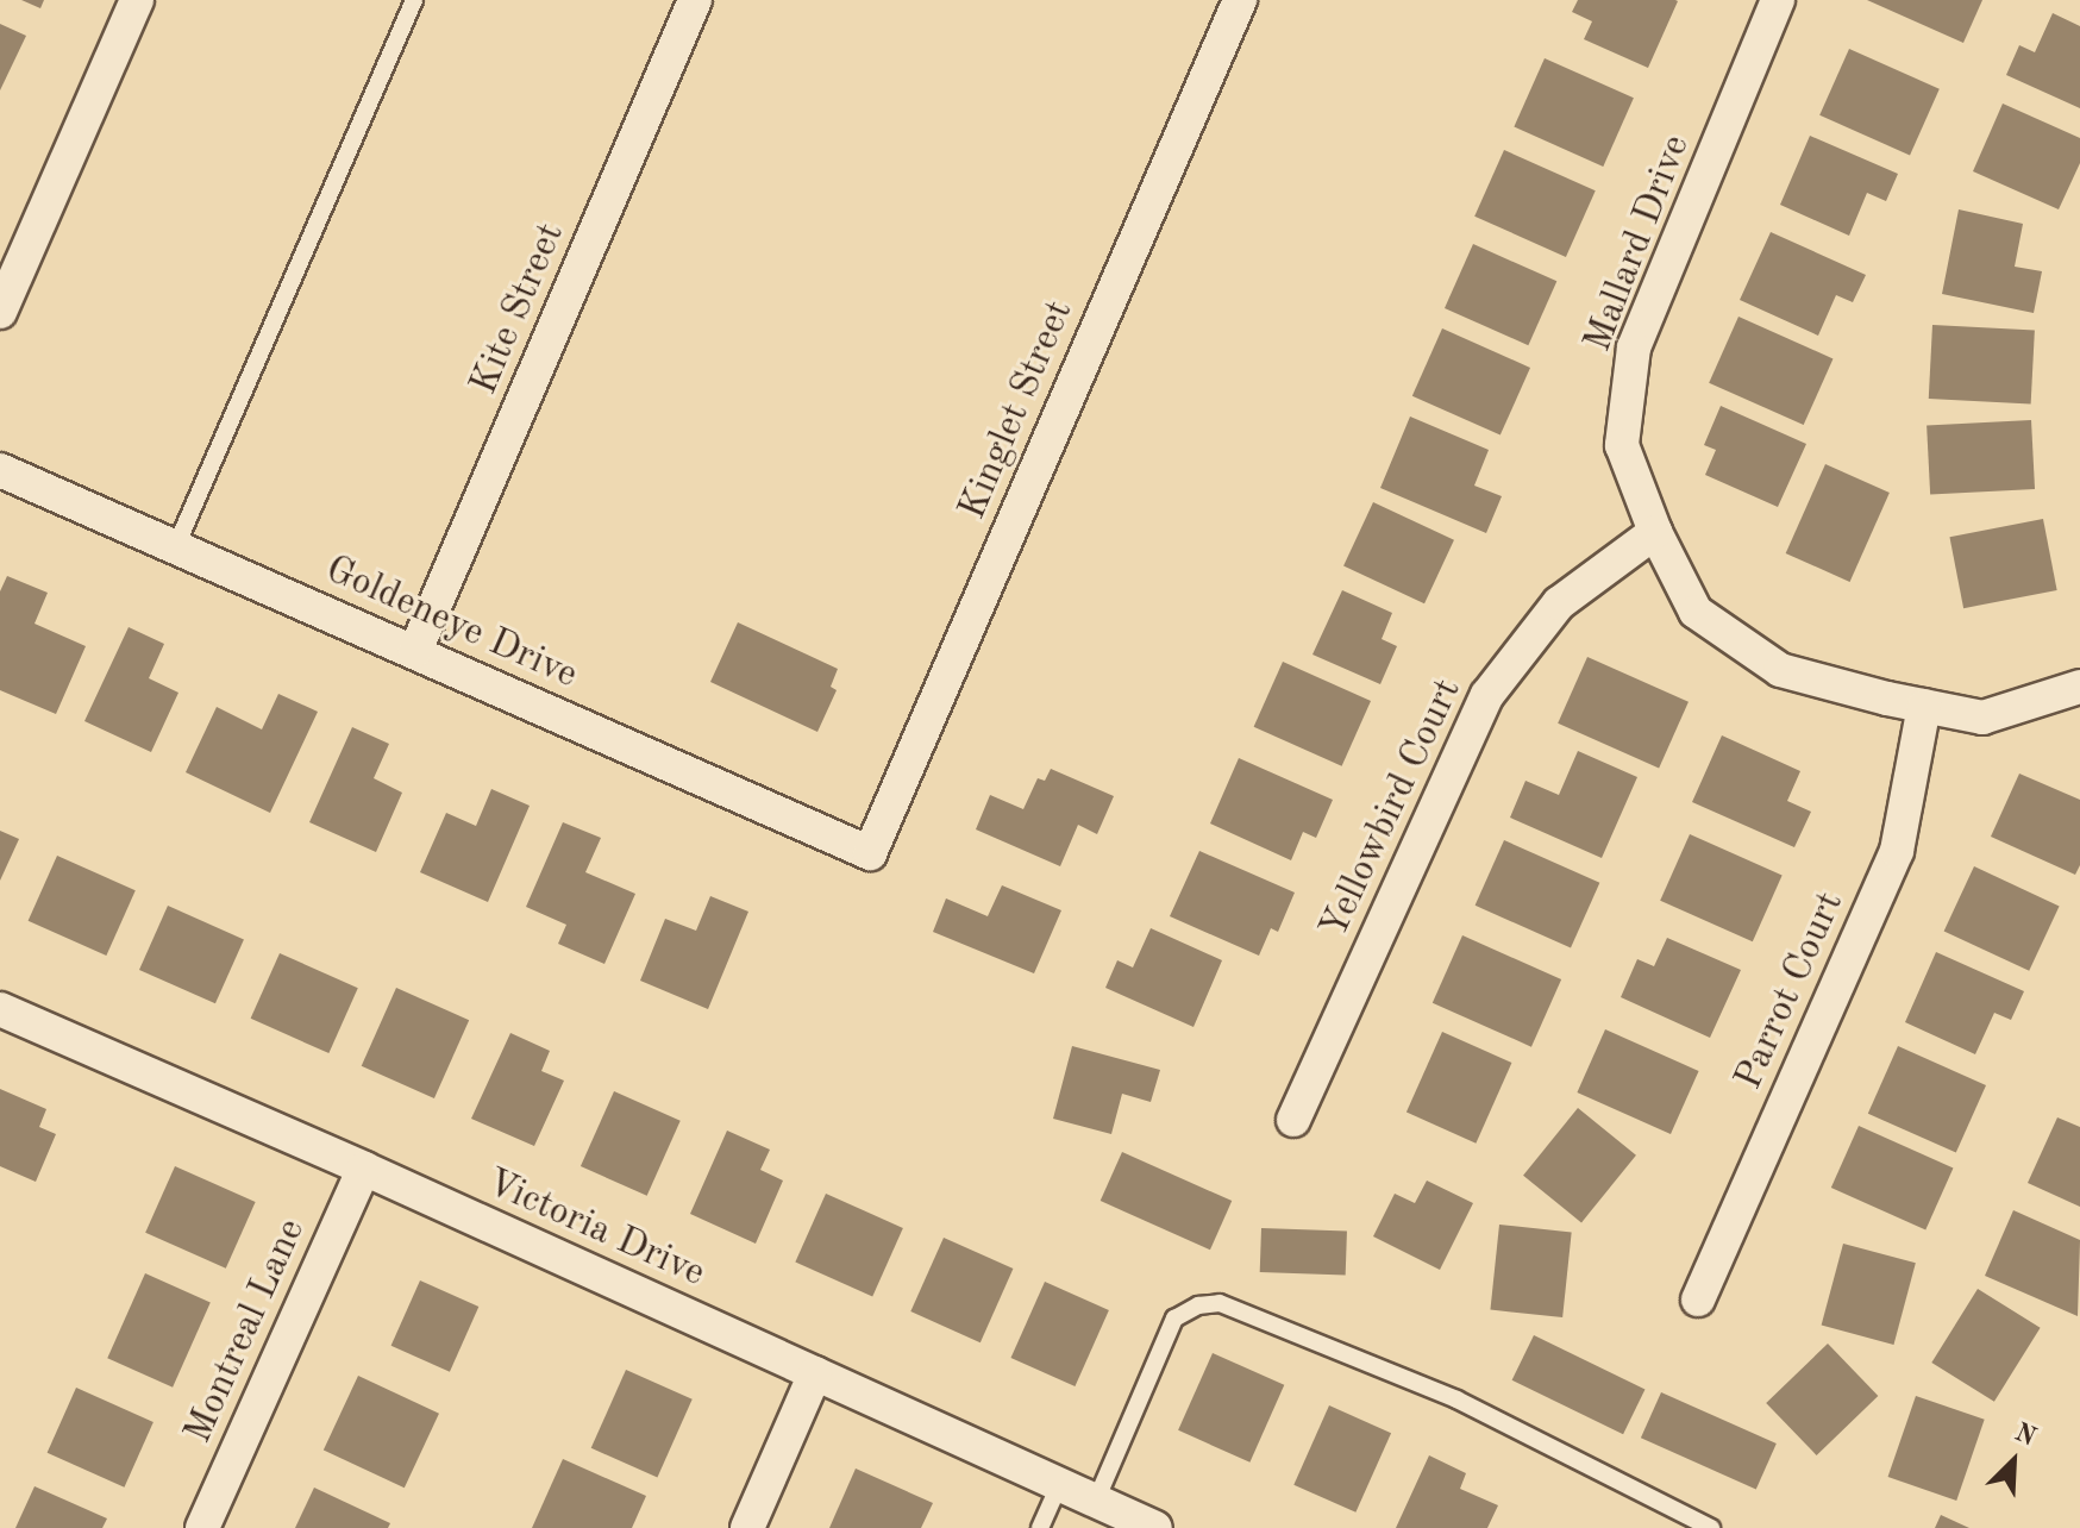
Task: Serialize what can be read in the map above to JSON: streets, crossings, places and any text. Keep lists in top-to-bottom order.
{
  "streets": {
    "street": [
      "Mallard Drive",
      "Kite Street",
      "Kinglet Street",
      "Goldeneye Drive",
      "Yellowbird Court",
      "Parrot Court",
      "Victoria Drive",
      "Montreal Lane"
    ]
  },
  "crossings": [
    ["Mallard Drive", "Yellowbird Court"],
    ["Mallard Drive", "Parrot Court"],
    ["Kite Street", "Goldeneye Drive"],
    ["Kinglet Street", "Goldeneye Drive"],
    ["Victoria Drive", "Montreal Lane"]
  ],
  "north": "top right"
}
